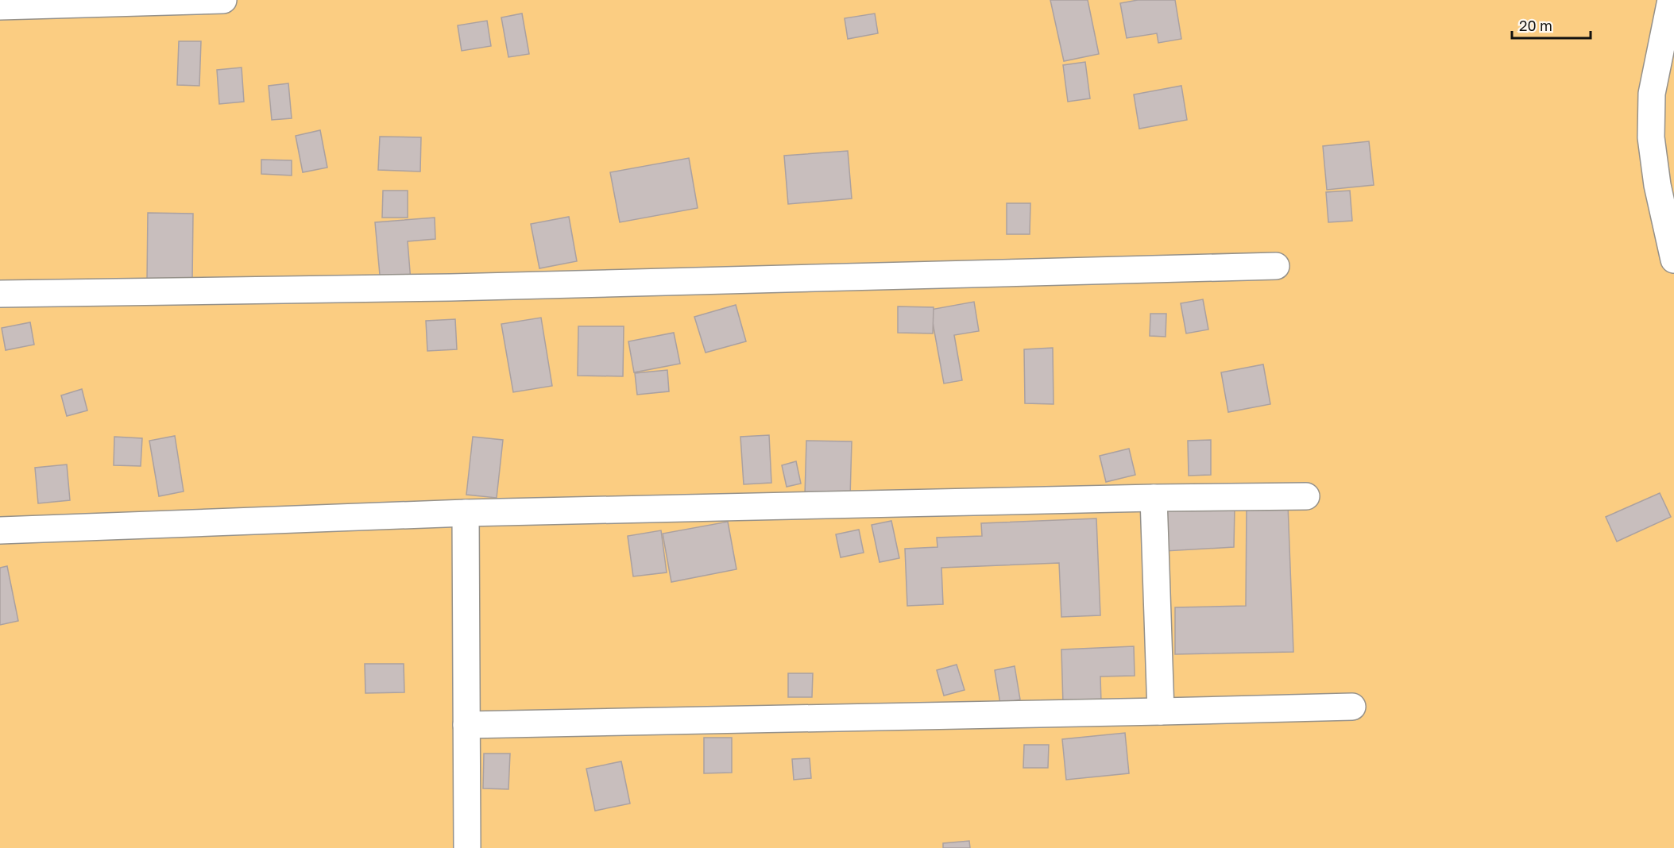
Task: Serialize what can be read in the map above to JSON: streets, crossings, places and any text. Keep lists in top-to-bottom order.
{
  "scale_bar": "20 m"
}
